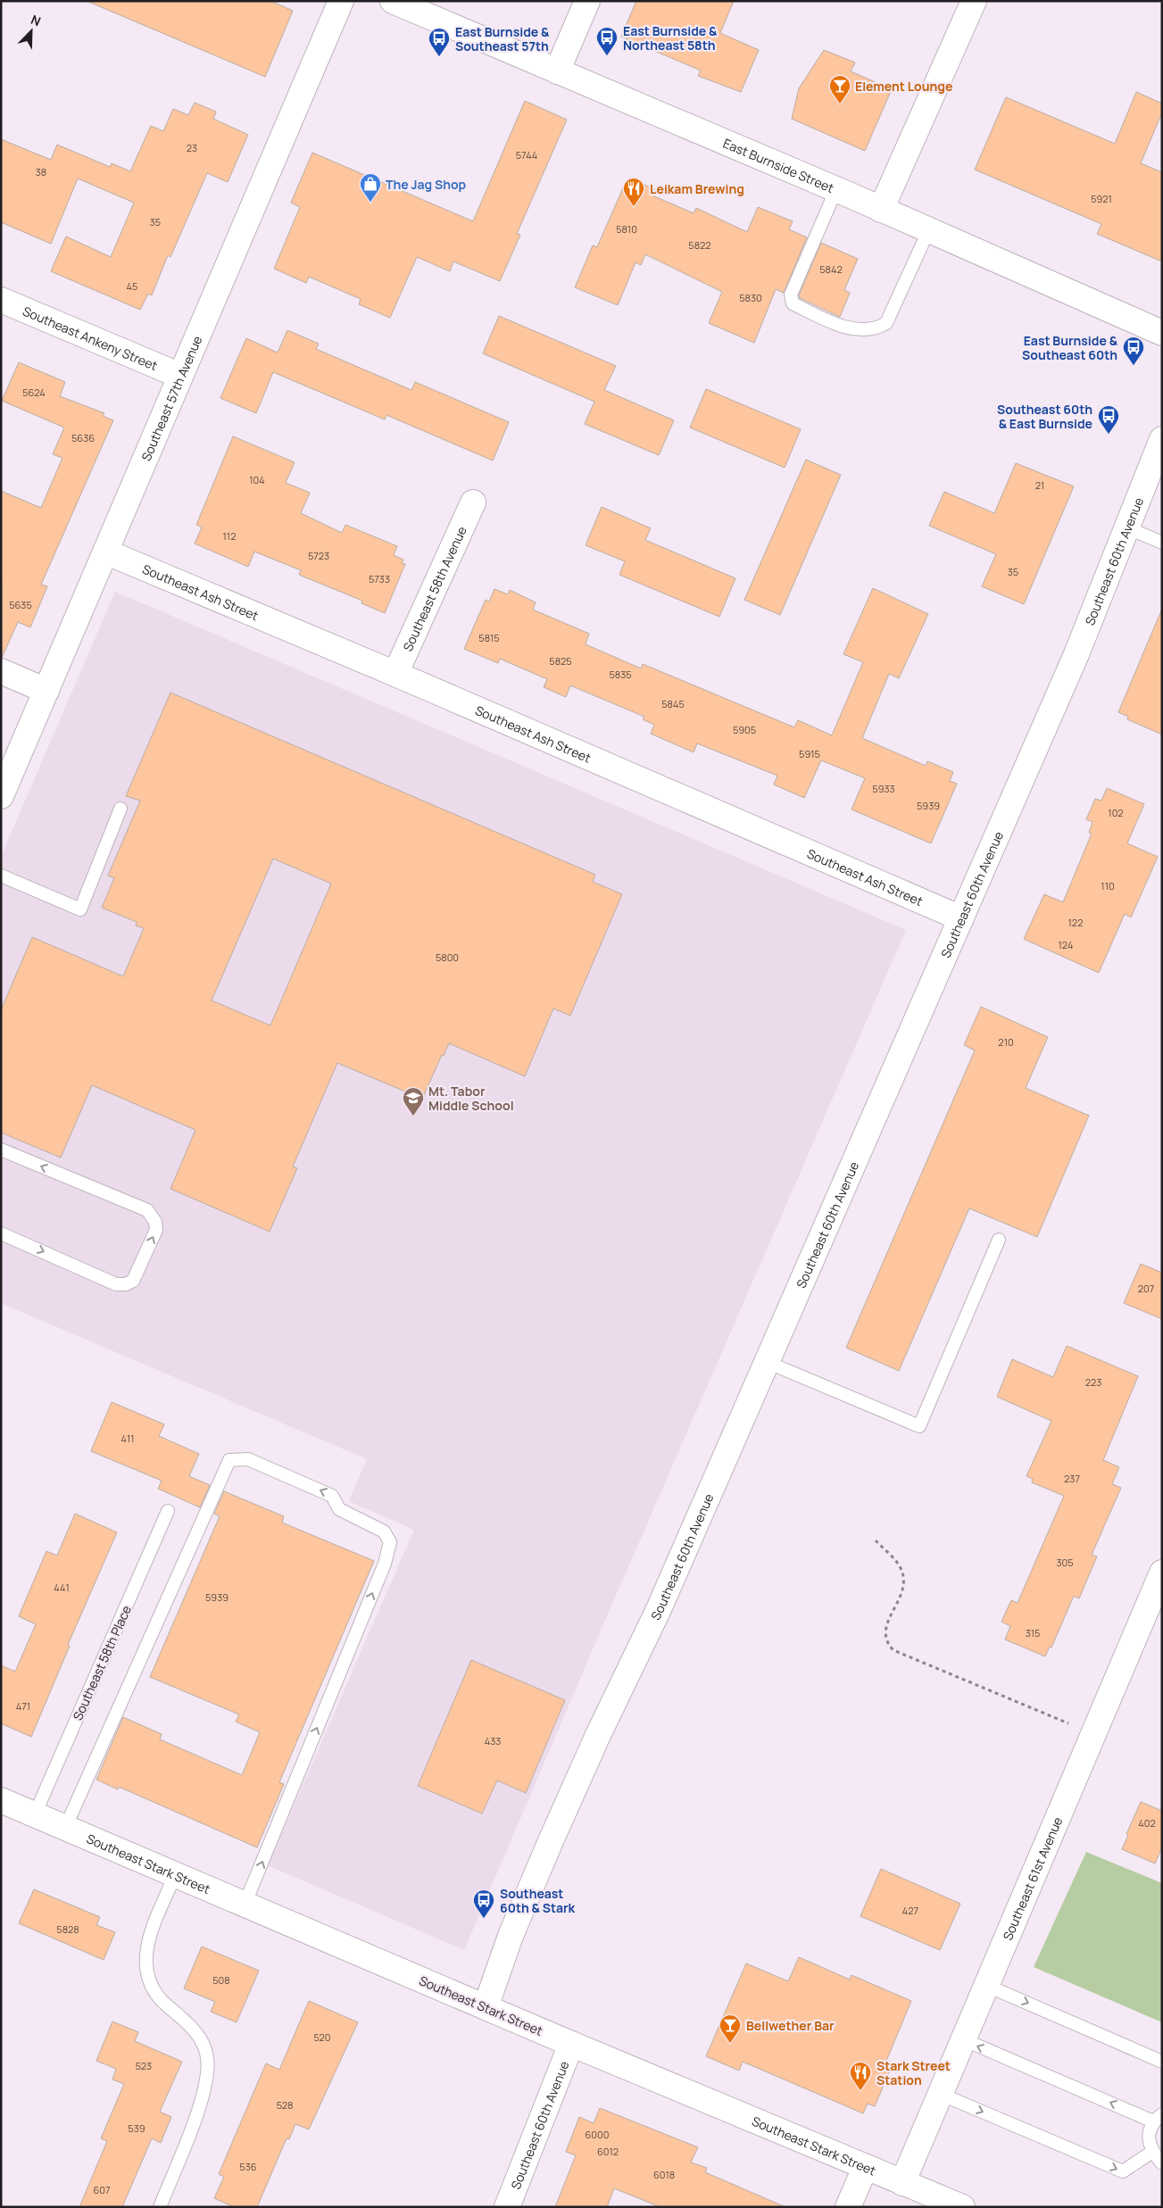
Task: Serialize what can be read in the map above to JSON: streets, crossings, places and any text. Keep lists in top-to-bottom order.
{
  "streets": {
    "street": [
      "East Burnside Street",
      "Southeast Ankeny Street",
      "Southeast 57th Avenue",
      "Southeast 60th Avenue",
      "Southeast 58th Avenue",
      "Southeast Ash Street",
      "Southeast Stark Street",
      "Southeast 61st Avenue"
    ],
    "lane": ["Southeast 58th Place"]
  },
  "crossings": [
    ["Southeast Ankeny Street", "Southeast 57th Avenue"],
    ["Southeast 57th Avenue", "Southeast Ash Street"],
    ["Southeast 60th Avenue", "Southeast Ash Street"],
    ["Southeast 60th Avenue", "Southeast Stark Street"],
    ["Southeast 58th Avenue", "Southeast Ash Street"],
    ["Southeast 58th Place", "Southeast Stark Street"],
    ["Southeast Stark Street", "Southeast 61st Avenue"]
  ],
  "places": {
    "bus stop": [
      "East Burnside & Northeast 58th",
      "East Burnside & Southeast 57th",
      "East Burnside & Southeast 60th",
      "Southeast 60th & East Burnside",
      "Southeast 60th & Stark"
    ],
    "bar": ["Element Lounge", "Bellwether Bar"],
    "shop": ["The Jag Shop"],
    "restaurant": ["Leikam Brewing", "Stark Street Station"],
    "school or university": ["Mt. Tabor Middle School"]
  },
  "house_numbers": [
    "23",
    "5744",
    "38",
    "5921",
    "35",
    "5810",
    "5822",
    "5842",
    "45",
    "5830",
    "5624",
    "5636",
    "104",
    "21",
    "112",
    "5723",
    "35",
    "5733",
    "5635",
    "5815",
    "5825",
    "5835",
    "5845",
    "5905",
    "5915",
    "5933",
    "5939",
    "102",
    "110",
    "122",
    "124",
    "5800",
    "210",
    "207",
    "223",
    "411",
    "237",
    "305",
    "441",
    "5939",
    "315",
    "471",
    "433",
    "402",
    "427",
    "5828",
    "508",
    "520",
    "523",
    "528",
    "539",
    "6000",
    "6012",
    "536",
    "6018",
    "607"
  ],
  "north": "top right"
}
